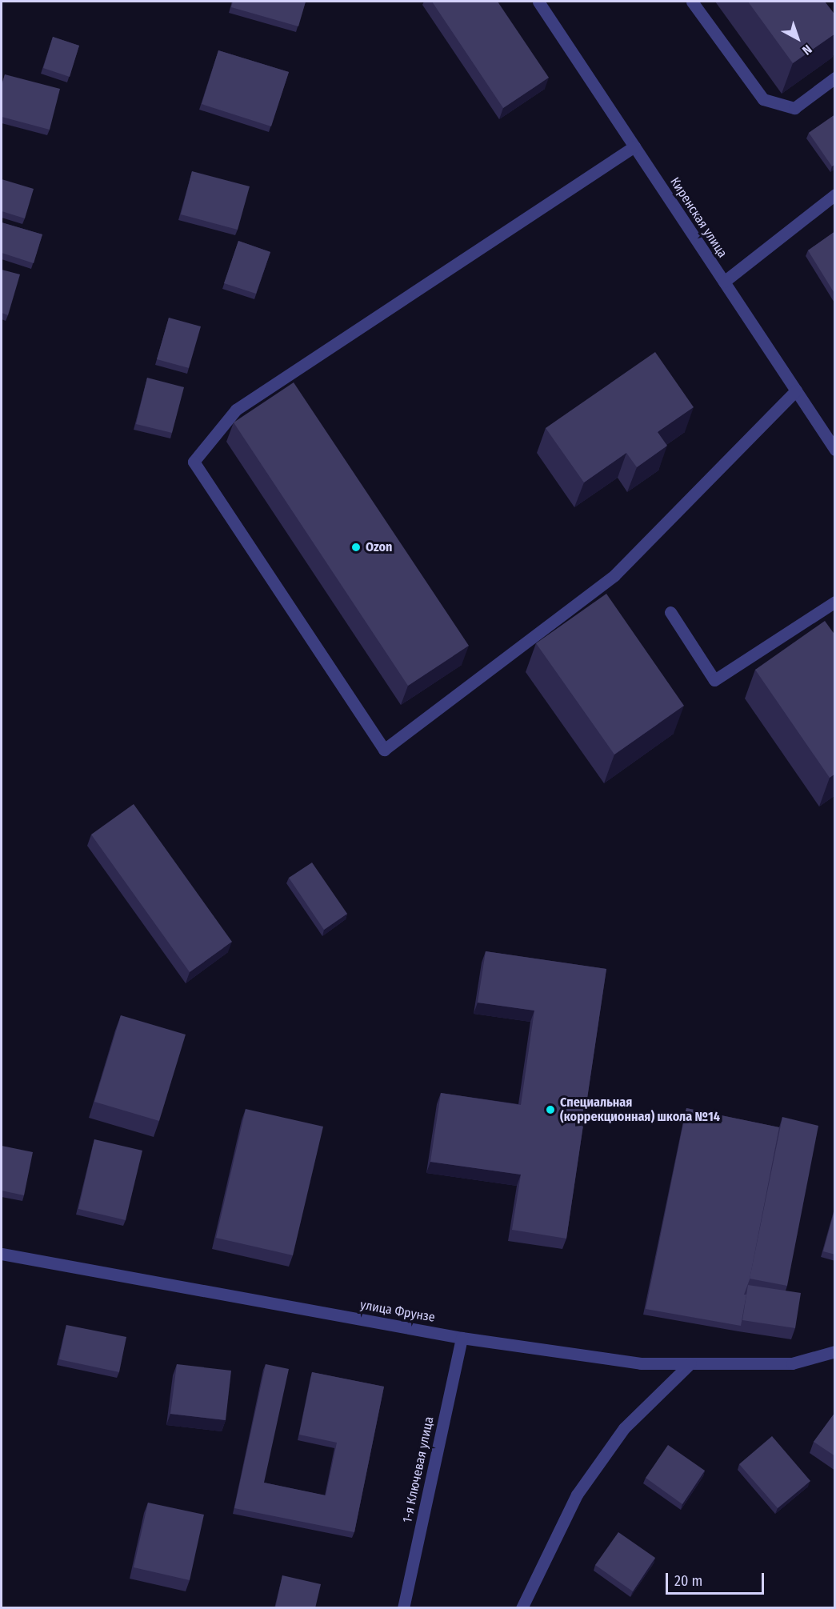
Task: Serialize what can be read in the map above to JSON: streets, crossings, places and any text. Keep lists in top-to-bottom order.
{
  "streets": {
    "street": ["Киренская улица", "улица Фрунзе", "1-я Ключевая улица"]
  },
  "crossings": [
    ["улица Фрунзе", "1-я Ключевая улица"]
  ],
  "places": ["Ozon", "Специальная (коррекционная) школа №14"],
  "scale_bar": "20 m",
  "north": "bottom right"
}
